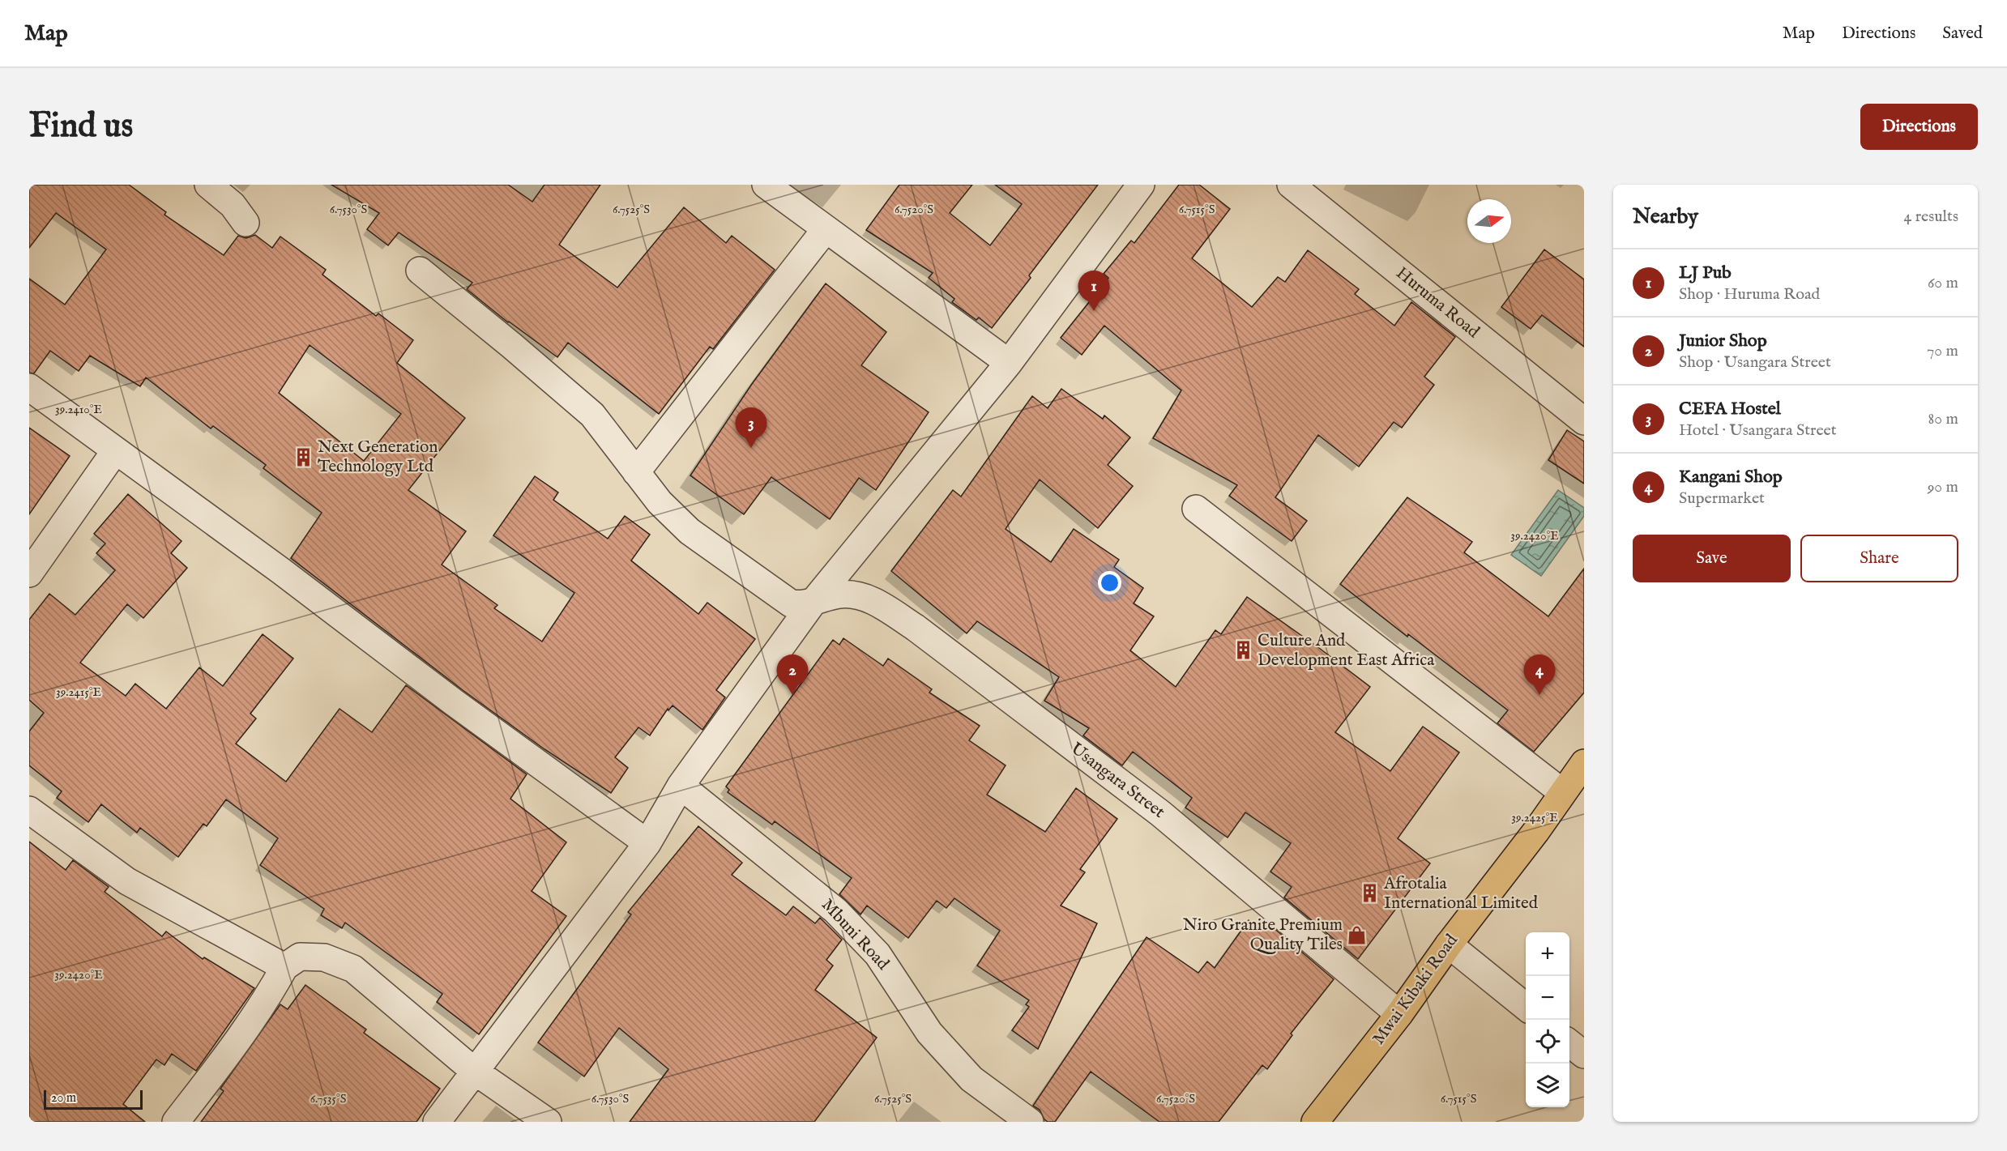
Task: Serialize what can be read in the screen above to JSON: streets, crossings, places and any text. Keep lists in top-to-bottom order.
{
  "streets": {
    "main road": ["Mwai Kibaki Road"],
    "street": ["Huruma Road", "Usangara Street", "Mbuni Road"]
  },
  "crossings": [
    ["Usangara Street", "Mwai Kibaki Road"]
  ],
  "places": {
    "building": ["Next Generation Technology Ltd", "Culture And Development East Africa", "Afrotalia International Limited"],
    "shop": ["Niro Granite Premium Quality Tiles"]
  },
  "scale_bar": "20 m",
  "north": "right",
  "page": {
    "header": "Map",
    "nav": ["Map", "Directions", "Saved"],
    "buttons": [
      "Directions",
      ["Save", "Share"]
    ],
    "title": "Find us",
    "heading": ["Nearby", "4 results"],
    "list": [
      {
        "mark": "1",
        "name": "LJ Pub",
        "note": "Shop · Huruma Road",
        "value": "60 m"
      },
      {
        "mark": "2",
        "name": "Junior Shop",
        "note": "Shop · Usangara Street",
        "value": "70 m"
      },
      {
        "mark": "3",
        "name": "CEFA Hostel",
        "note": "Hotel · Usangara Street",
        "value": "80 m"
      },
      {
        "mark": "4",
        "name": "Kangani Shop",
        "note": "Supermarket",
        "value": "90 m"
      }
    ],
    "pins": [
      "1",
      "3",
      "2",
      "4"
    ],
    "map_buttons": ["+", "−"],
    "scale": "20 m"
  },
  "coordinates": [
    "6.7530°S",
    "6.7525°S",
    "6.7520°S",
    "6.7515°S",
    "39.2410°E",
    "39.2420°E",
    "39.2415°E",
    "39.2425°E",
    "6.7535°S"
  ]
}
